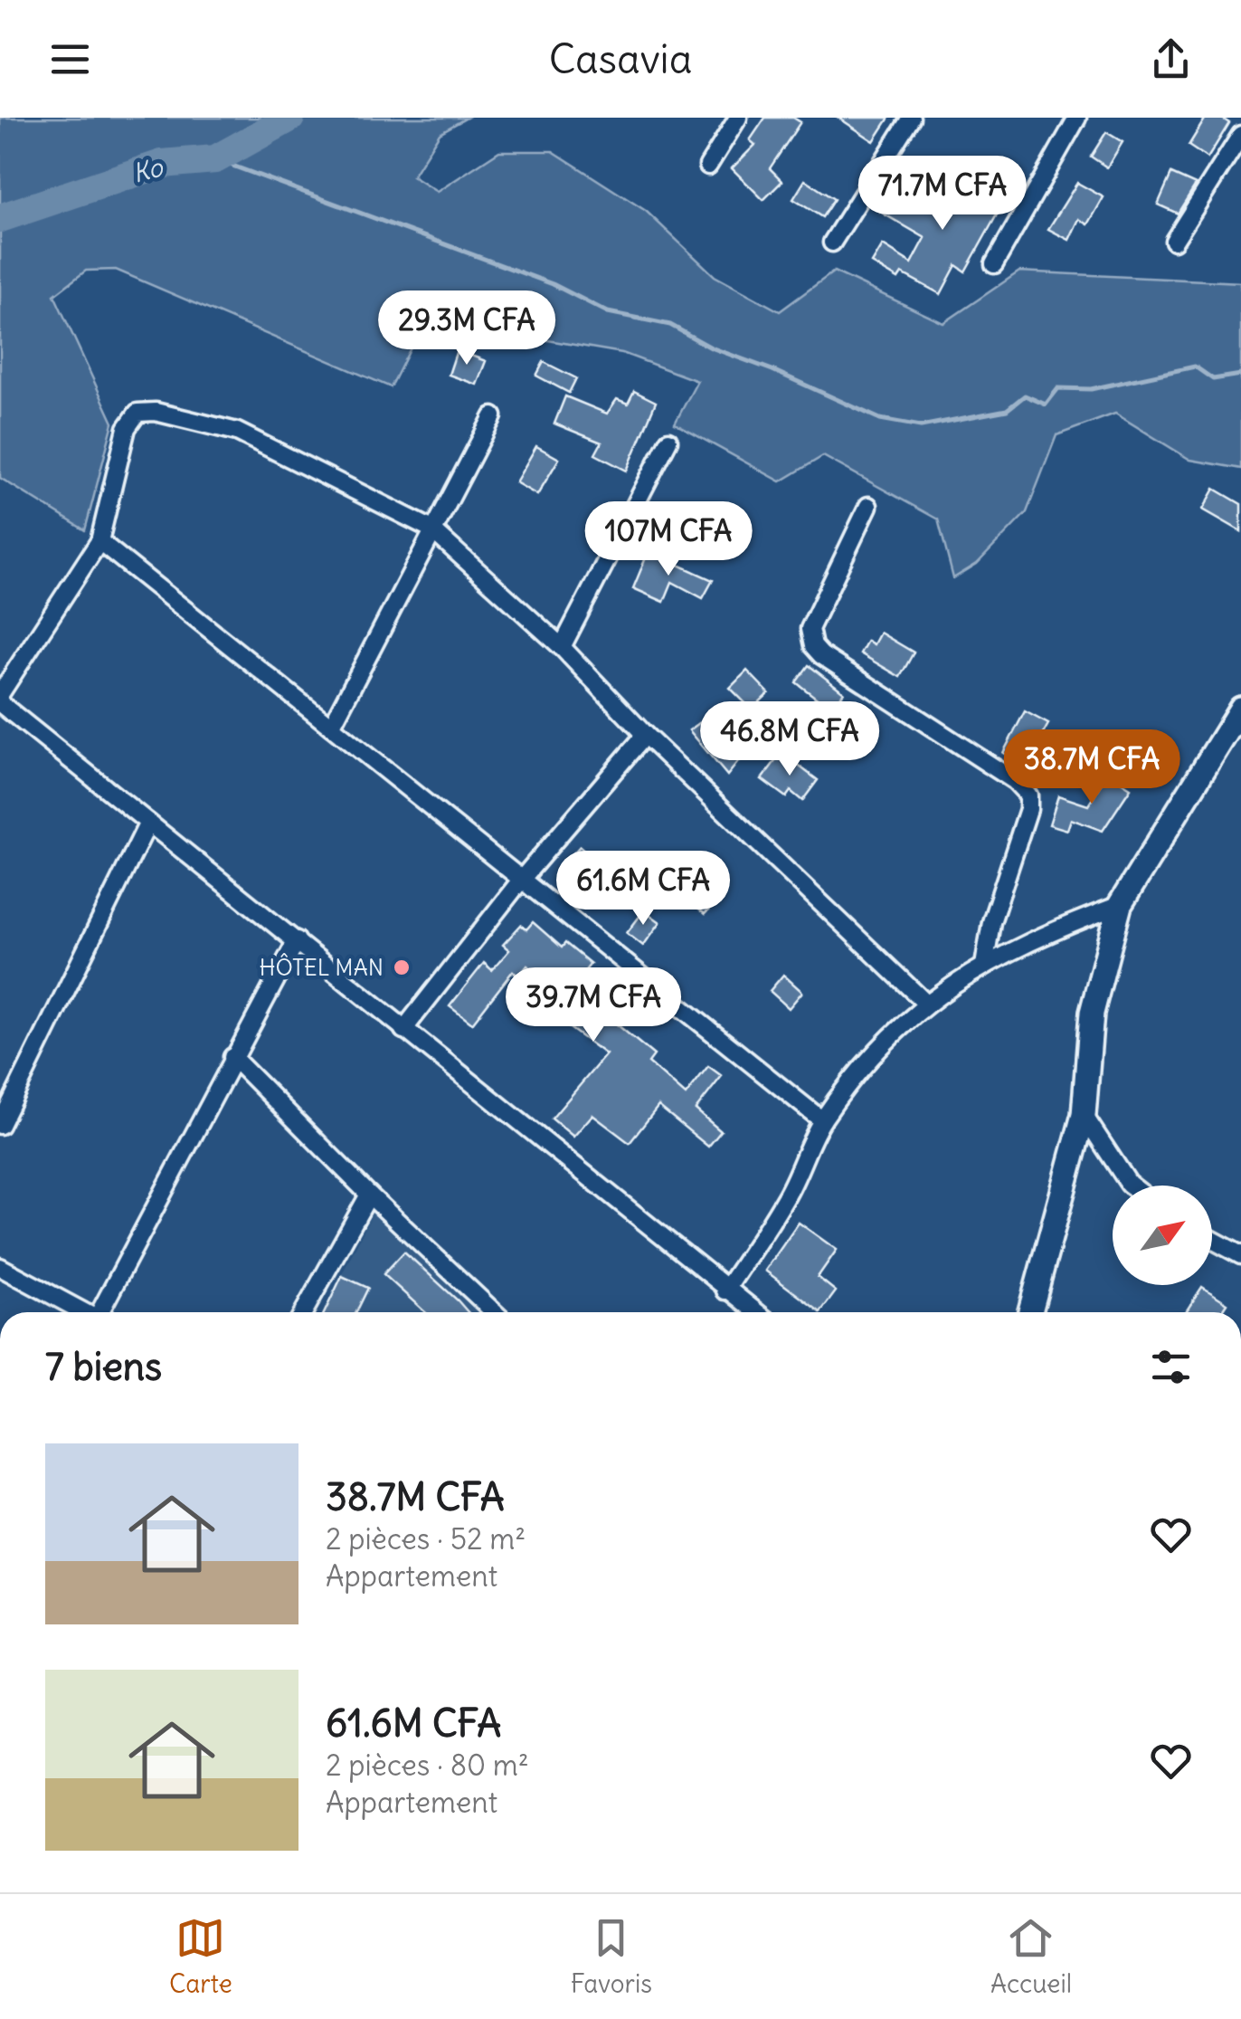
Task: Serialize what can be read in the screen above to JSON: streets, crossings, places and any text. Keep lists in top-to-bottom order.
{
  "water": ["Ko"],
  "places": ["HÔTEL MAN"],
  "north": "top right",
  "page": {
    "header": "Casavia",
    "price": [
      "71.7M CFA",
      "29.3M CFA",
      "107M CFA",
      "46.8M CFA",
      "38.7M CFA",
      "61.6M CFA",
      "39.7M CFA"
    ],
    "heading": "7 biens",
    "list": [
      {
        "name": "38.7M CFA",
        "note": "2 pièces · 52 m² · Appartement"
      },
      {
        "name": "61.6M CFA",
        "note": "2 pièces · 80 m² · Appartement"
      }
    ],
    "tabs": ["Carte", "Favoris", "Accueil"]
  }
}
